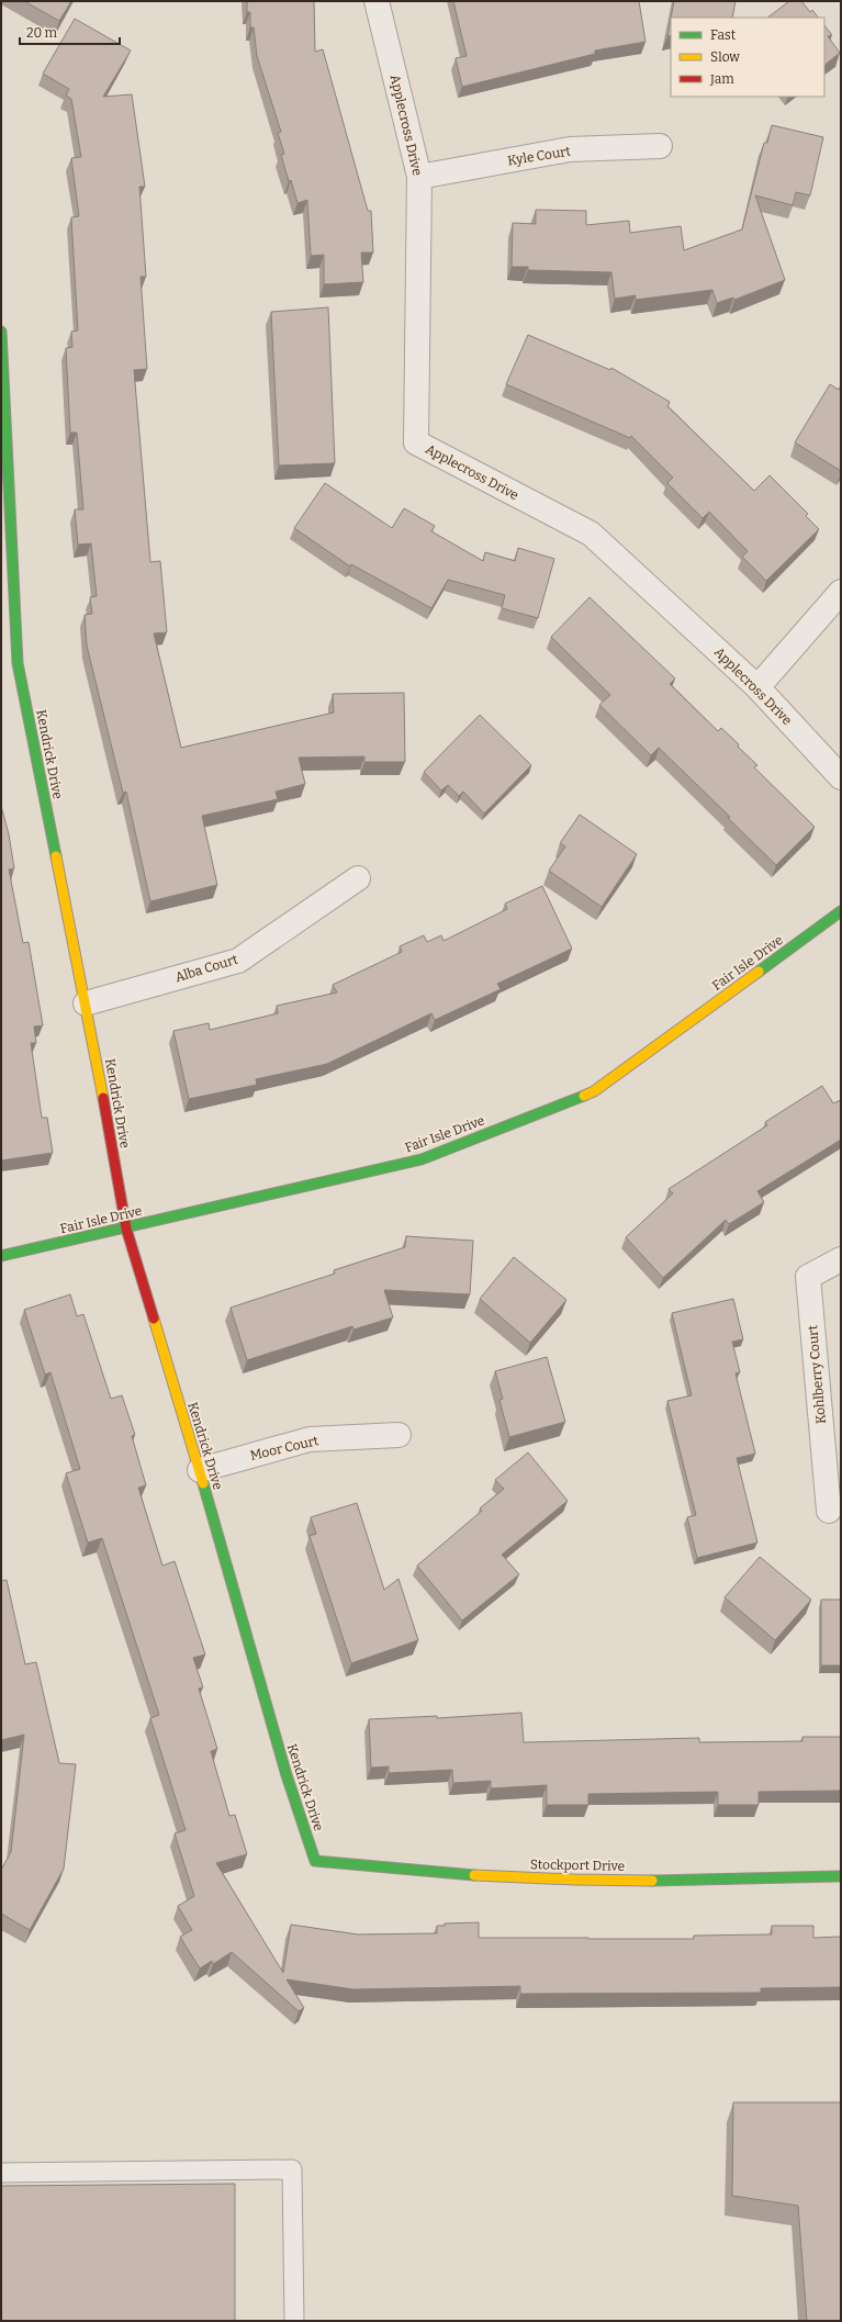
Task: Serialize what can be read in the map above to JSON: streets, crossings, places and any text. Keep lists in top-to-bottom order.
{
  "streets": {
    "street": [
      "Applecross Drive",
      "Kyle Court",
      "Kendrick Drive",
      "Fair Isle Drive",
      "Alba Court",
      "Kohlberry Court",
      "Moor Court",
      "Stockport Drive"
    ]
  },
  "crossings": [
    ["Applecross Drive", "Kyle Court"],
    ["Kendrick Drive", "Fair Isle Drive"],
    ["Kendrick Drive", "Alba Court"],
    ["Kendrick Drive", "Moor Court"],
    ["Kendrick Drive", "Stockport Drive"]
  ],
  "legend": ["Fast", "Slow", "Jam"],
  "scale_bar": "20 m"
}
